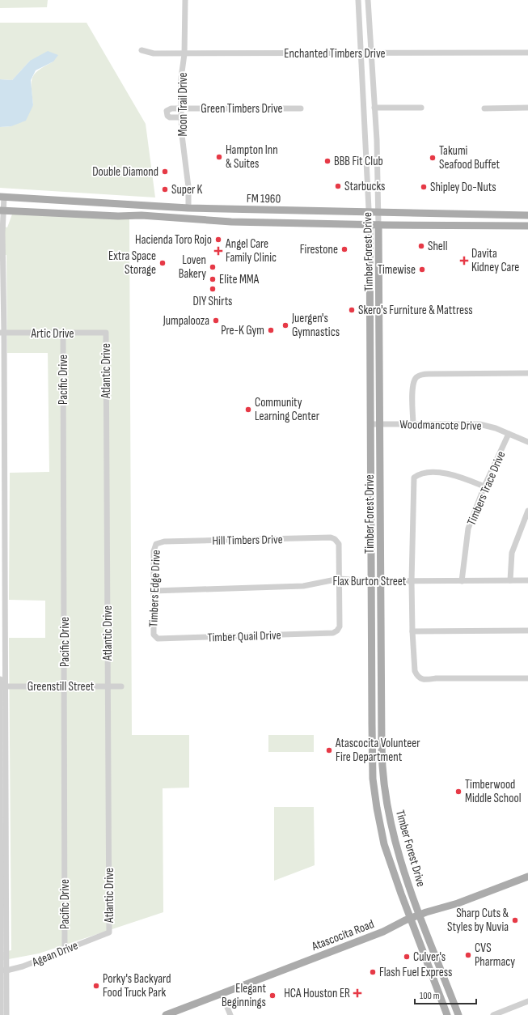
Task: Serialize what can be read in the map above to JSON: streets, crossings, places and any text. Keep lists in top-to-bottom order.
{
  "streets": {
    "main road": ["FM 1960", "Timber Forest Drive", "Atascocita Road"],
    "street": [
      "Enchanted Timbers Drive",
      "Moon Trail Drive",
      "Green Timbers Drive",
      "Artic Drive",
      "Atlantic Drive",
      "Pacific Drive",
      "Woodmancote Drive",
      "Timbers Trace Drive",
      "Hill Timbers Drive",
      "Flax Burton Street",
      "Timbers Edge Drive",
      "Timber Quail Drive",
      "Greenstill Street",
      "Agean Drive"
    ]
  },
  "crossings": [
    ["Enchanted Timbers Drive", "Moon Trail Drive"],
    ["Enchanted Timbers Drive", "Timber Forest Drive"],
    ["Moon Trail Drive", "Green Timbers Drive"],
    ["Moon Trail Drive", "FM 1960"],
    ["FM 1960", "Timber Forest Drive"],
    ["Timber Forest Drive", "Woodmancote Drive"],
    ["Timber Forest Drive", "Flax Burton Street"],
    ["Timber Forest Drive", "Atascocita Road"],
    ["Artic Drive", "Atlantic Drive"],
    ["Artic Drive", "Pacific Drive"],
    ["Atlantic Drive", "Greenstill Street"],
    ["Atlantic Drive", "Agean Drive"],
    ["Pacific Drive", "Greenstill Street"],
    ["Pacific Drive", "Agean Drive"],
    ["Woodmancote Drive", "Timbers Trace Drive"],
    ["Timbers Trace Drive", "Flax Burton Street"],
    ["Hill Timbers Drive", "Flax Burton Street"],
    ["Hill Timbers Drive", "Timbers Edge Drive"],
    ["Hill Timbers Drive", "Timber Quail Drive"],
    ["Flax Burton Street", "Timbers Edge Drive"],
    ["Flax Burton Street", "Timber Quail Drive"],
    ["Timbers Edge Drive", "Timber Quail Drive"]
  ],
  "places": {
    "other": [
      "Hampton Inn & Suites",
      "Takumi Seafood Buffet",
      "BBB Fit Club",
      "Double Diamond",
      "Starbucks",
      "Shipley Do-Nuts",
      "Super K",
      "Hacienda Toro Rojo",
      "Shell",
      "Firestone",
      "Extra Space Storage",
      "Loven Bakery",
      "Timewise",
      "Elite MMA",
      "DIY Shirts",
      "Skero's Furniture & Mattress",
      "Jumpalooza",
      "Juergen's Gymnastics",
      "Pre-K Gym",
      "Community Learning Center",
      "Atascocita Volunteer Fire Department",
      "Timberwood Middle School",
      "Sharp Cuts & Styles by Nuvia",
      "CVS Pharmacy",
      "Culver's",
      "Flash Fuel Express",
      "Porky's Backyard Food Truck Park",
      "Elegant Beginnings"
    ],
    "health": ["Angel Care Family Clinic", "Davita Kidney Care", "HCA Houston ER"]
  },
  "scale_bar": "100 m"
}
